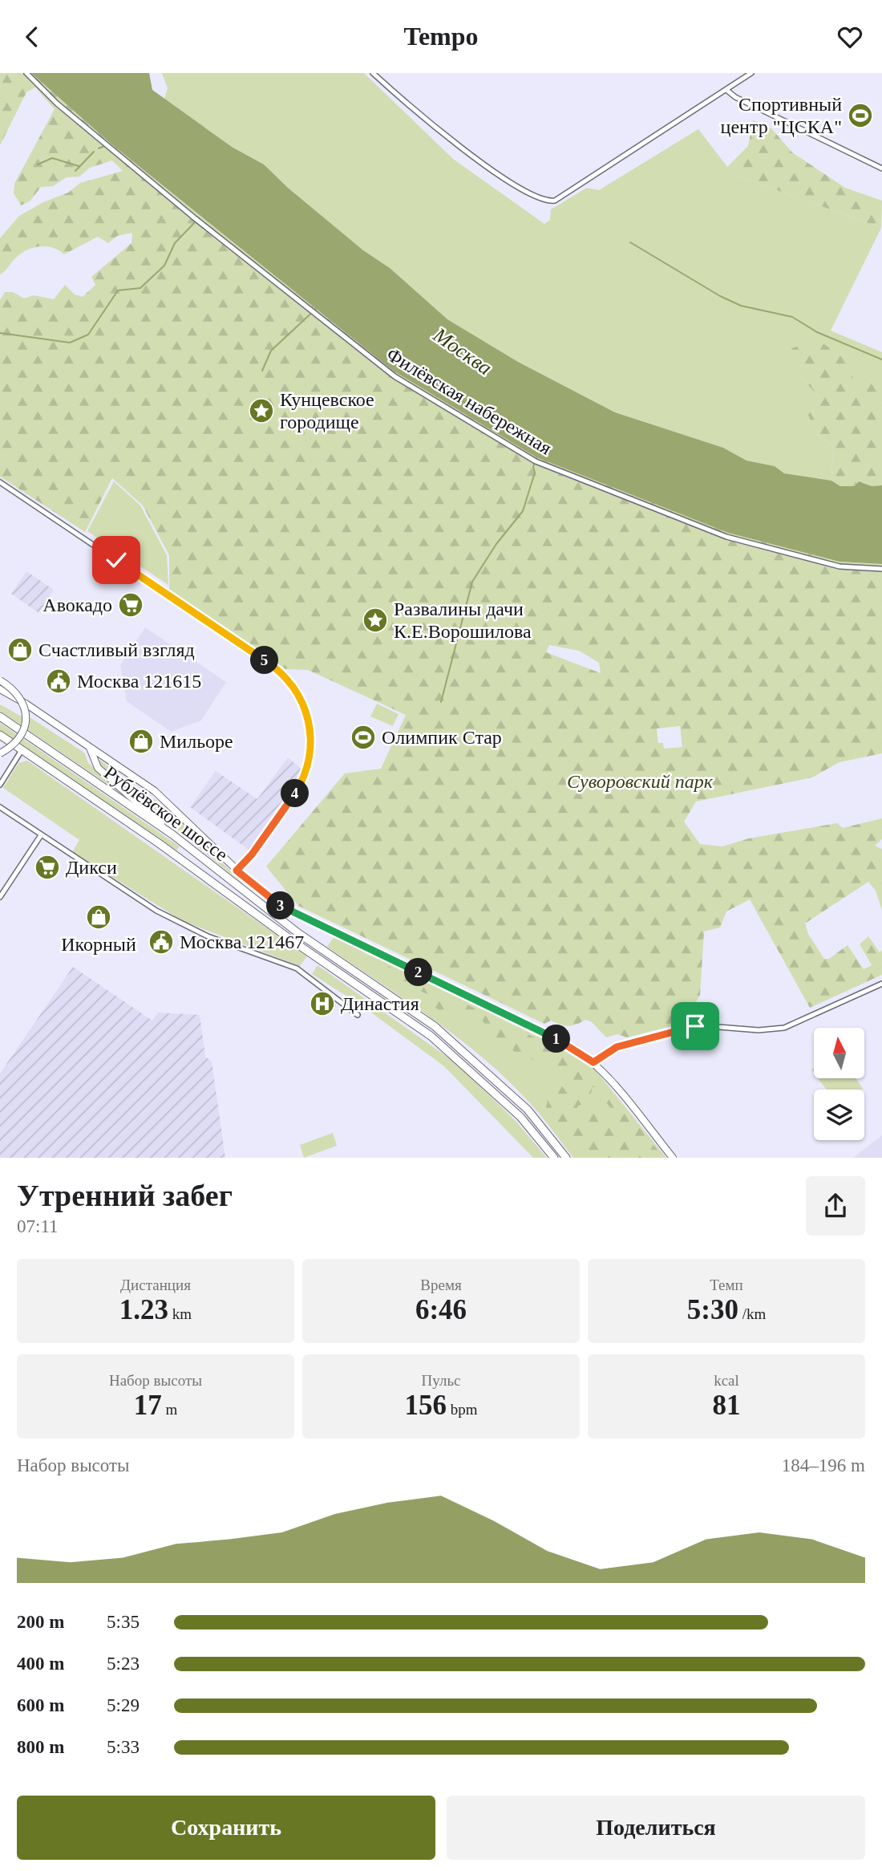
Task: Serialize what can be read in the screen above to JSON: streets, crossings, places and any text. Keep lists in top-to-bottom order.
{
  "streets": {
    "main road": ["Рублёвское шоссе"],
    "street": ["Филёвская набережная"]
  },
  "water": ["Москва"],
  "parks": ["Суворовский парк"],
  "places": {
    "sports": ["Спортивный центр \"ЦСКА\"", "Олимпик Стар"],
    "place": ["Кунцевское городище", "Развалины дачи К.Е.Ворошилова"],
    "supermarket": ["Авокадо", "Дикси"],
    "shop": ["Счастливый взгляд", "Мильоре", "Икорный"],
    "public building": ["Москва 121615", "Москва 121467"],
    "hospital": ["Династия"]
  },
  "north": "top",
  "page": {
    "header": "Tempo",
    "pins": [
      "5",
      "4",
      "3",
      "2",
      "1"
    ],
    "heading": ["Утренний забег", "07:11"],
    "stats": [
      ["Дистанция", "1.23 km"],
      ["Время", "6:46"],
      ["Темп", "5:30 /km"],
      ["Набор высоты", "17 m"],
      ["Пульс", "156 bpm"],
      ["kcal", "81"]
    ],
    "chart": ["Набор высоты", "184–196 m"],
    "list": [
      {
        "name": "200 m",
        "note": "5:35"
      },
      {
        "name": "400 m",
        "note": "5:23"
      },
      {
        "name": "600 m",
        "note": "5:29"
      },
      {
        "name": "800 m",
        "note": "5:33"
      }
    ],
    "buttons": ["Сохранить", "Поделиться"]
  }
}
